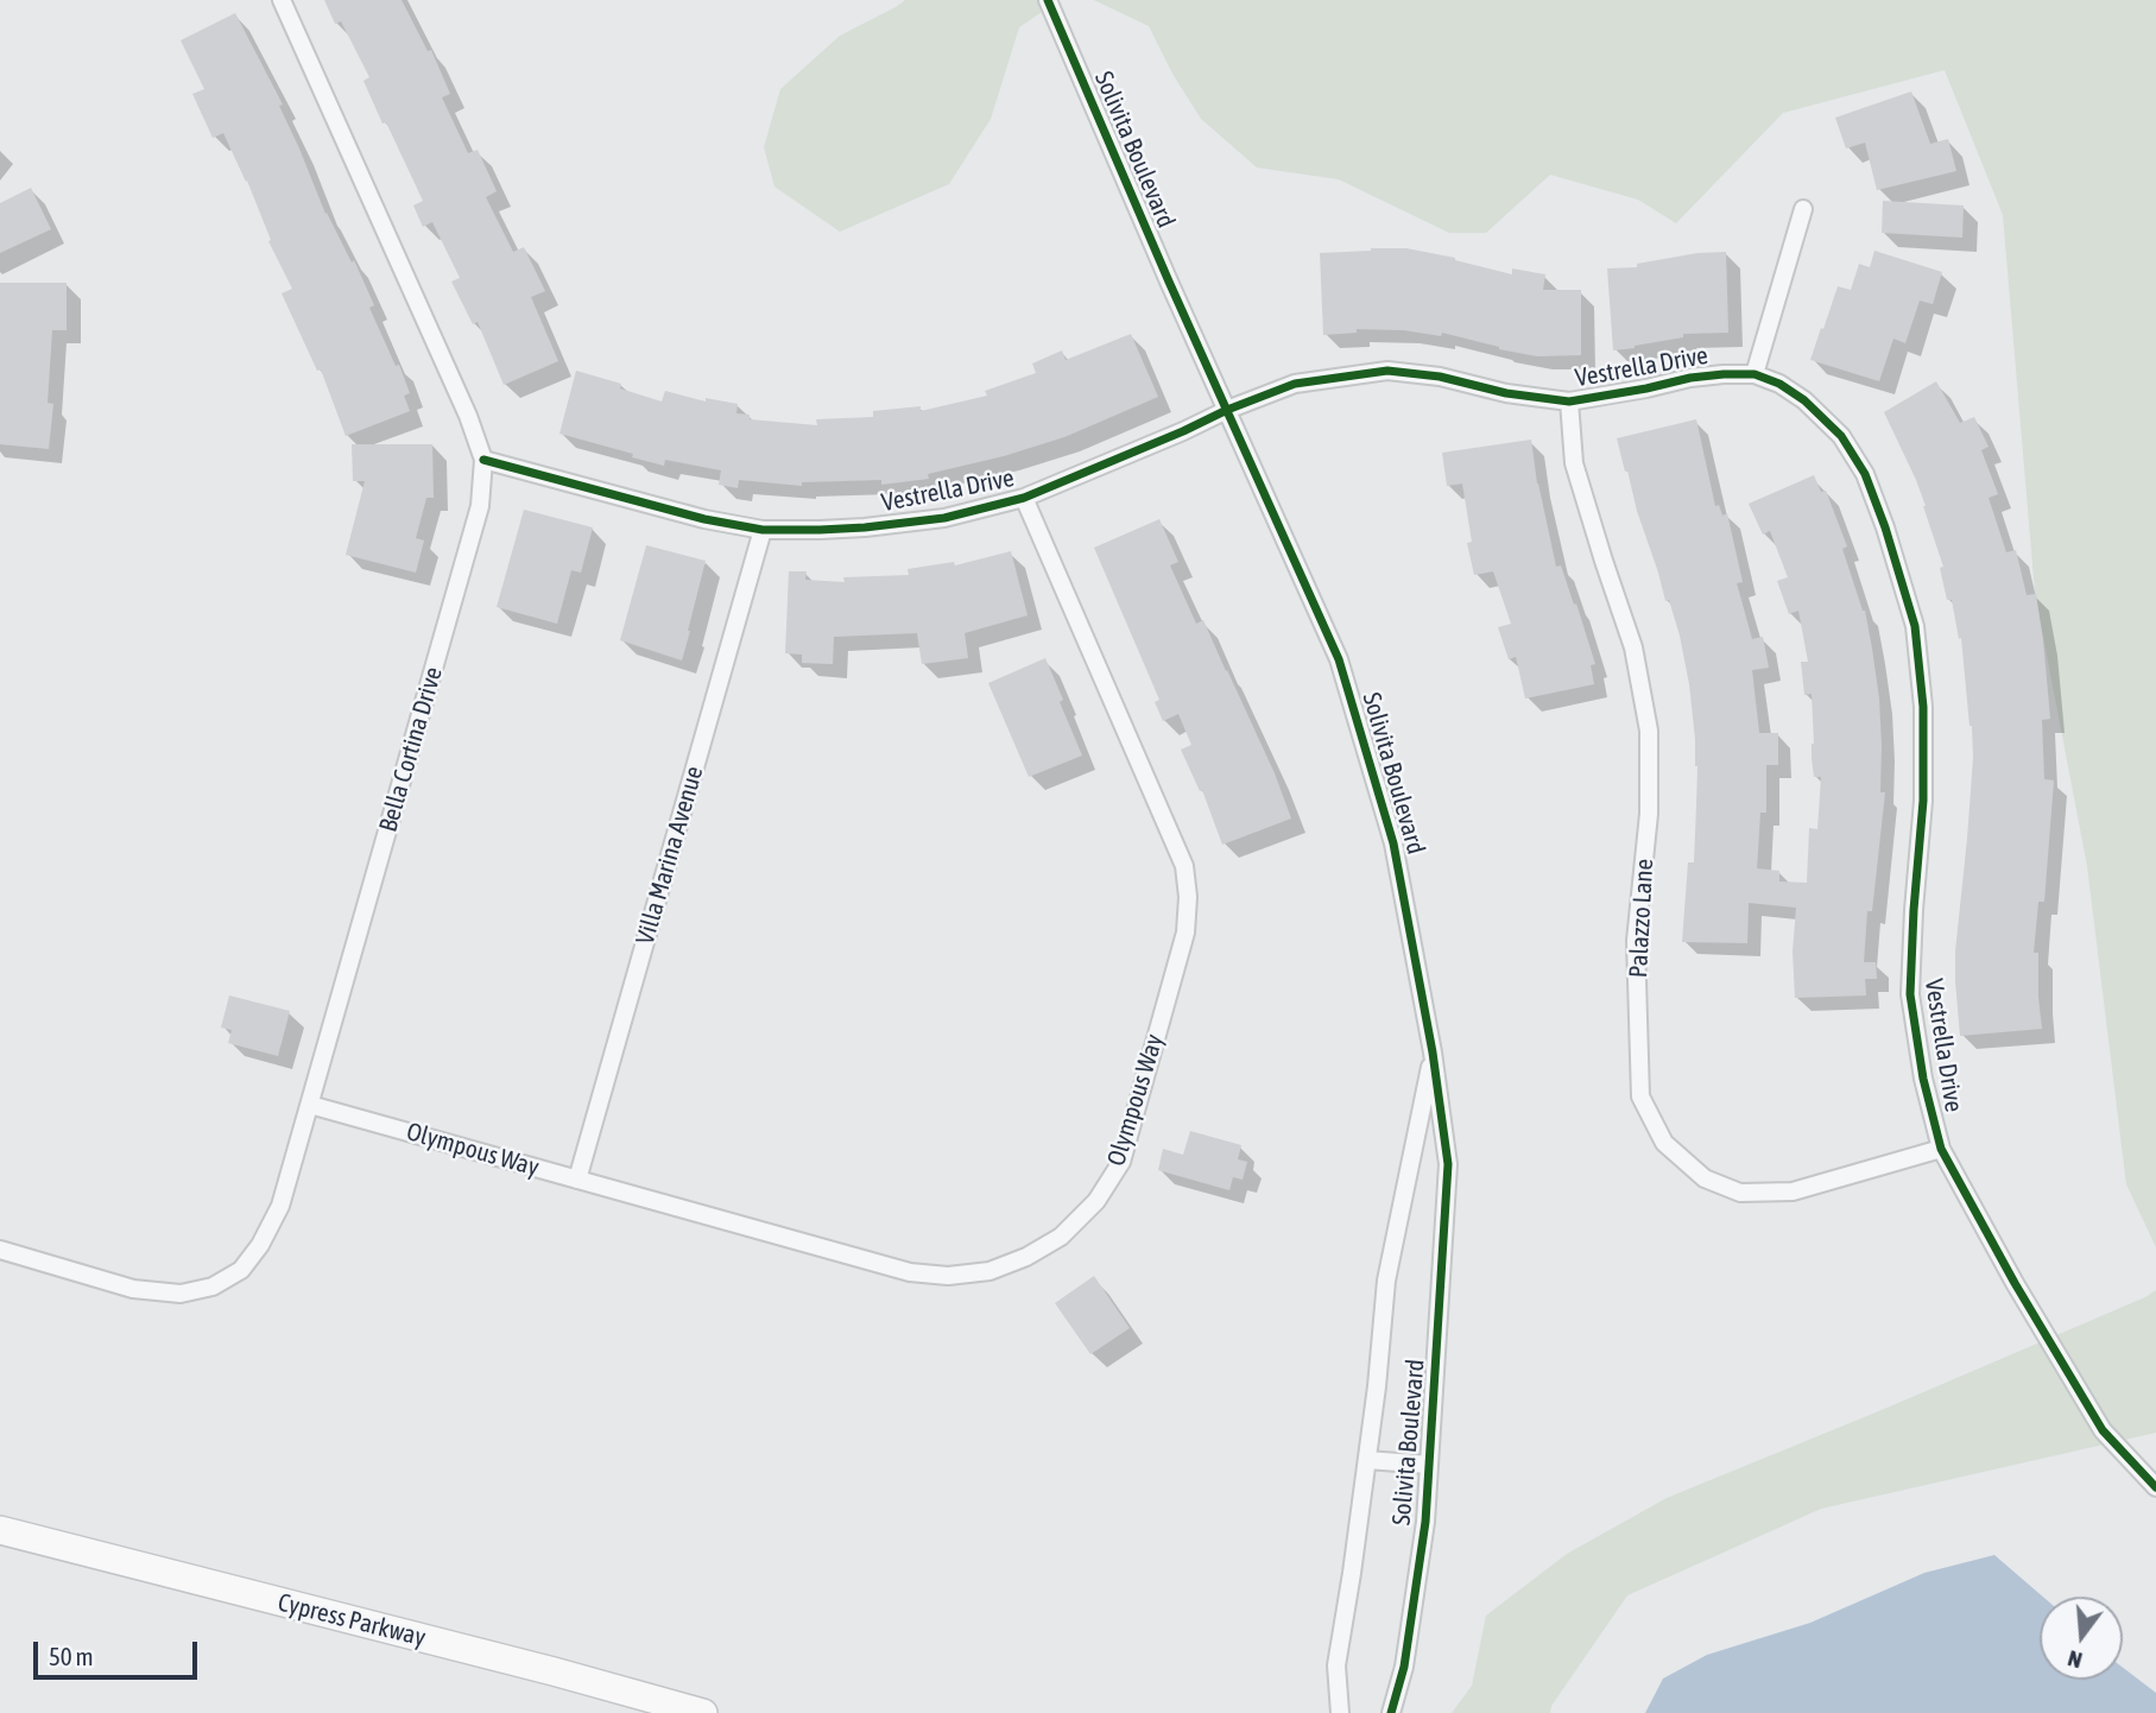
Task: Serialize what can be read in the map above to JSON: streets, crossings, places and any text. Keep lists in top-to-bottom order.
{
  "streets": {
    "main road": ["Cypress Parkway"],
    "street": [
      "Solivita Boulevard",
      "Vestrella Drive",
      "Bella Cortina Drive",
      "Villa Marina Avenue",
      "Palazzo Lane",
      "Olympous Way"
    ]
  },
  "crossings": [
    ["Solivita Boulevard", "Vestrella Drive"],
    ["Vestrella Drive", "Bella Cortina Drive"],
    ["Vestrella Drive", "Villa Marina Avenue"],
    ["Vestrella Drive", "Palazzo Lane"],
    ["Vestrella Drive", "Olympous Way"],
    ["Bella Cortina Drive", "Olympous Way"],
    ["Villa Marina Avenue", "Olympous Way"]
  ],
  "scale_bar": "50 m",
  "north": "bottom"
}
